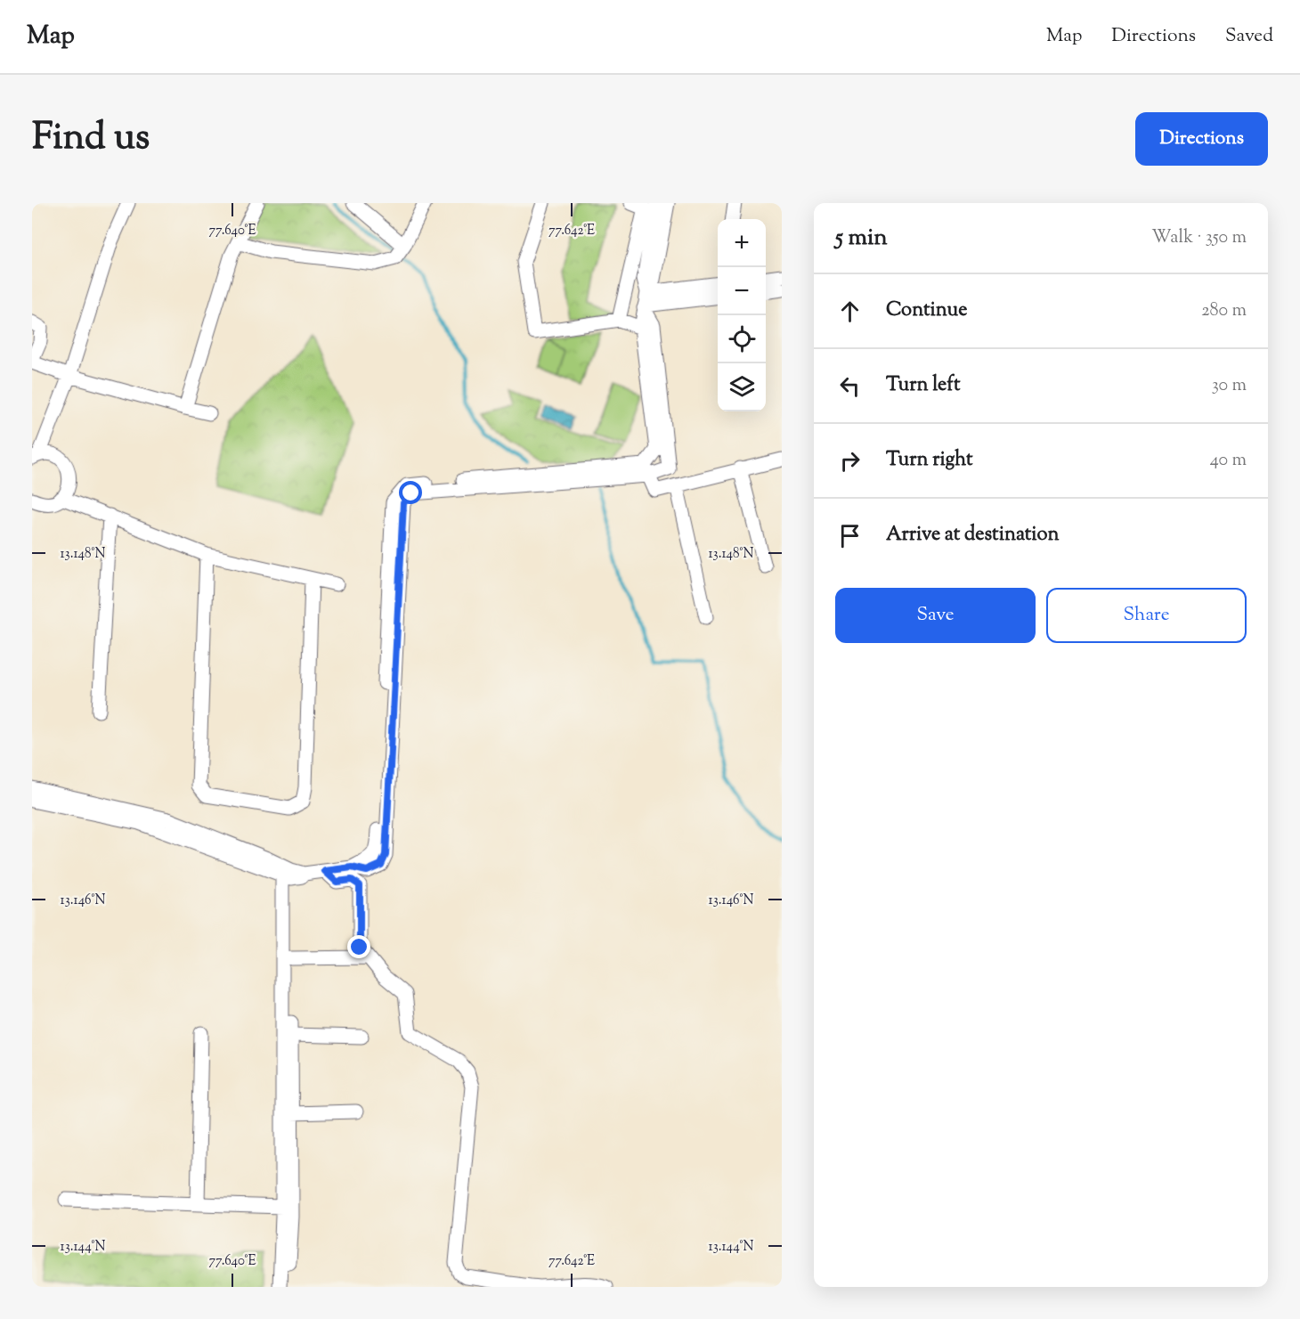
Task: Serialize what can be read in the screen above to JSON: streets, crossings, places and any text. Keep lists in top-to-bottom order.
{
  "page": {
    "header": "Map",
    "nav": ["Map", "Directions", "Saved"],
    "title": "Find us",
    "buttons": [
      "Directions",
      ["Save", "Share"]
    ],
    "heading": ["5 min", "Walk · 350 m"],
    "map_buttons": ["+", "−"],
    "list": [
      ["Continue", "280 m"],
      ["Turn left", "30 m"],
      ["Turn right", "40 m"],
      "Arrive at destination"
    ]
  },
  "coordinates": [
    "77.640°E",
    "77.642°E",
    "13.148°N",
    "13.146°N",
    "13.144°N"
  ]
}
